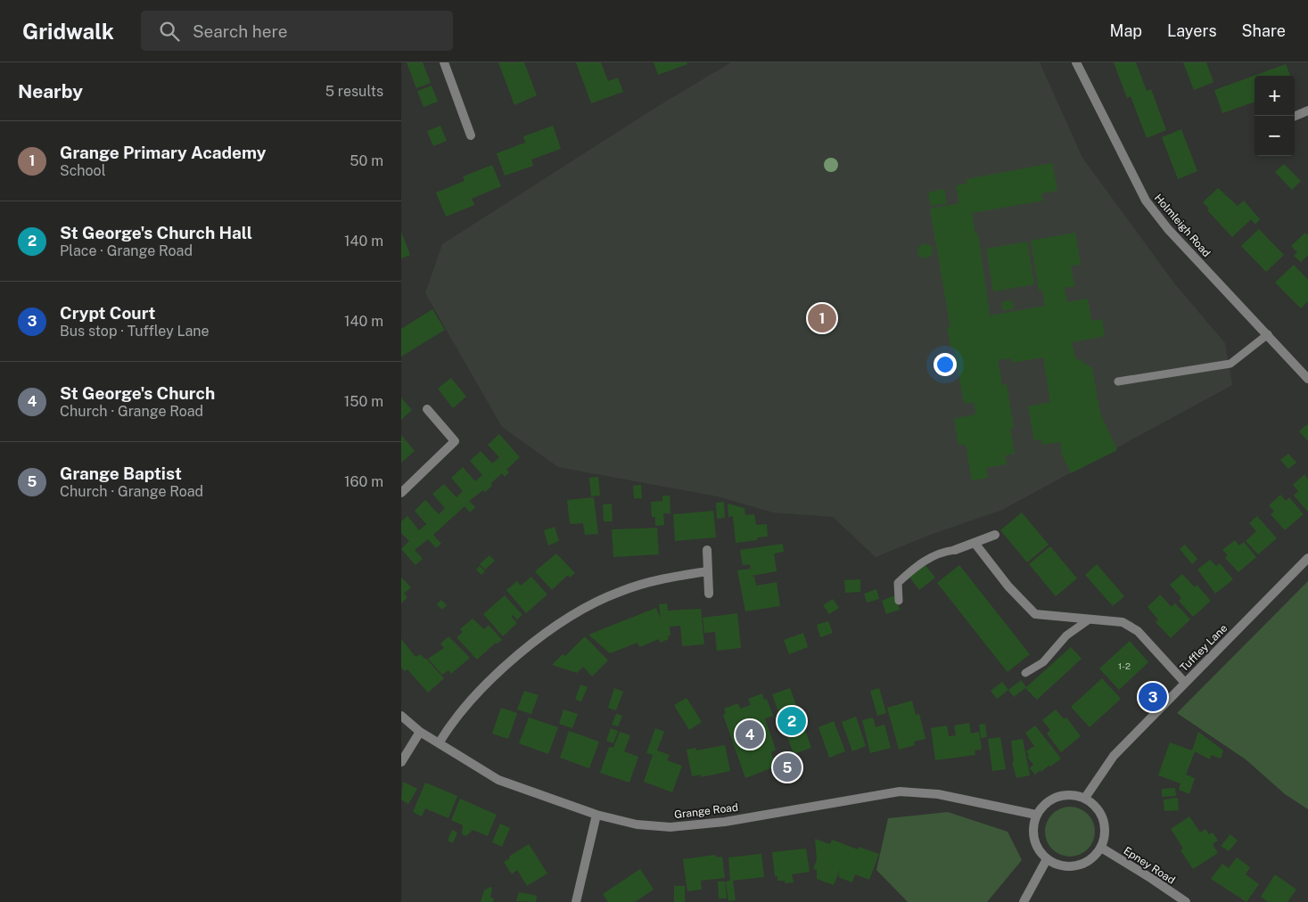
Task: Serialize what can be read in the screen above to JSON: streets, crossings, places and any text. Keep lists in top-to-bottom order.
{
  "streets": {
    "street": [
      "Holmleigh Road",
      "Tuffley Lane",
      "Grange Road",
      "Epney Road"
    ]
  },
  "crossings": [
    ["Tuffley Lane", "Grange Road"],
    ["Tuffley Lane", "Epney Road"],
    ["Grange Road", "Epney Road"]
  ],
  "house_numbers": ["1-2"],
  "page": {
    "header": "Gridwalk",
    "search": "Search here",
    "nav": ["Map", "Layers", "Share"],
    "heading": ["Nearby", "5 results"],
    "map_buttons": ["+", "−"],
    "list": [
      {
        "mark": "1",
        "name": "Grange Primary Academy",
        "note": "School",
        "value": "50 m"
      },
      {
        "mark": "2",
        "name": "St George's Church Hall",
        "note": "Place · Grange Road",
        "value": "140 m"
      },
      {
        "mark": "3",
        "name": "Crypt Court",
        "note": "Bus stop · Tuffley Lane",
        "value": "140 m"
      },
      {
        "mark": "4",
        "name": "St George's Church",
        "note": "Church · Grange Road",
        "value": "150 m"
      },
      {
        "mark": "5",
        "name": "Grange Baptist",
        "note": "Church · Grange Road",
        "value": "160 m"
      }
    ],
    "pins": [
      "1",
      "3",
      "2",
      "4",
      "5"
    ]
  }
}
